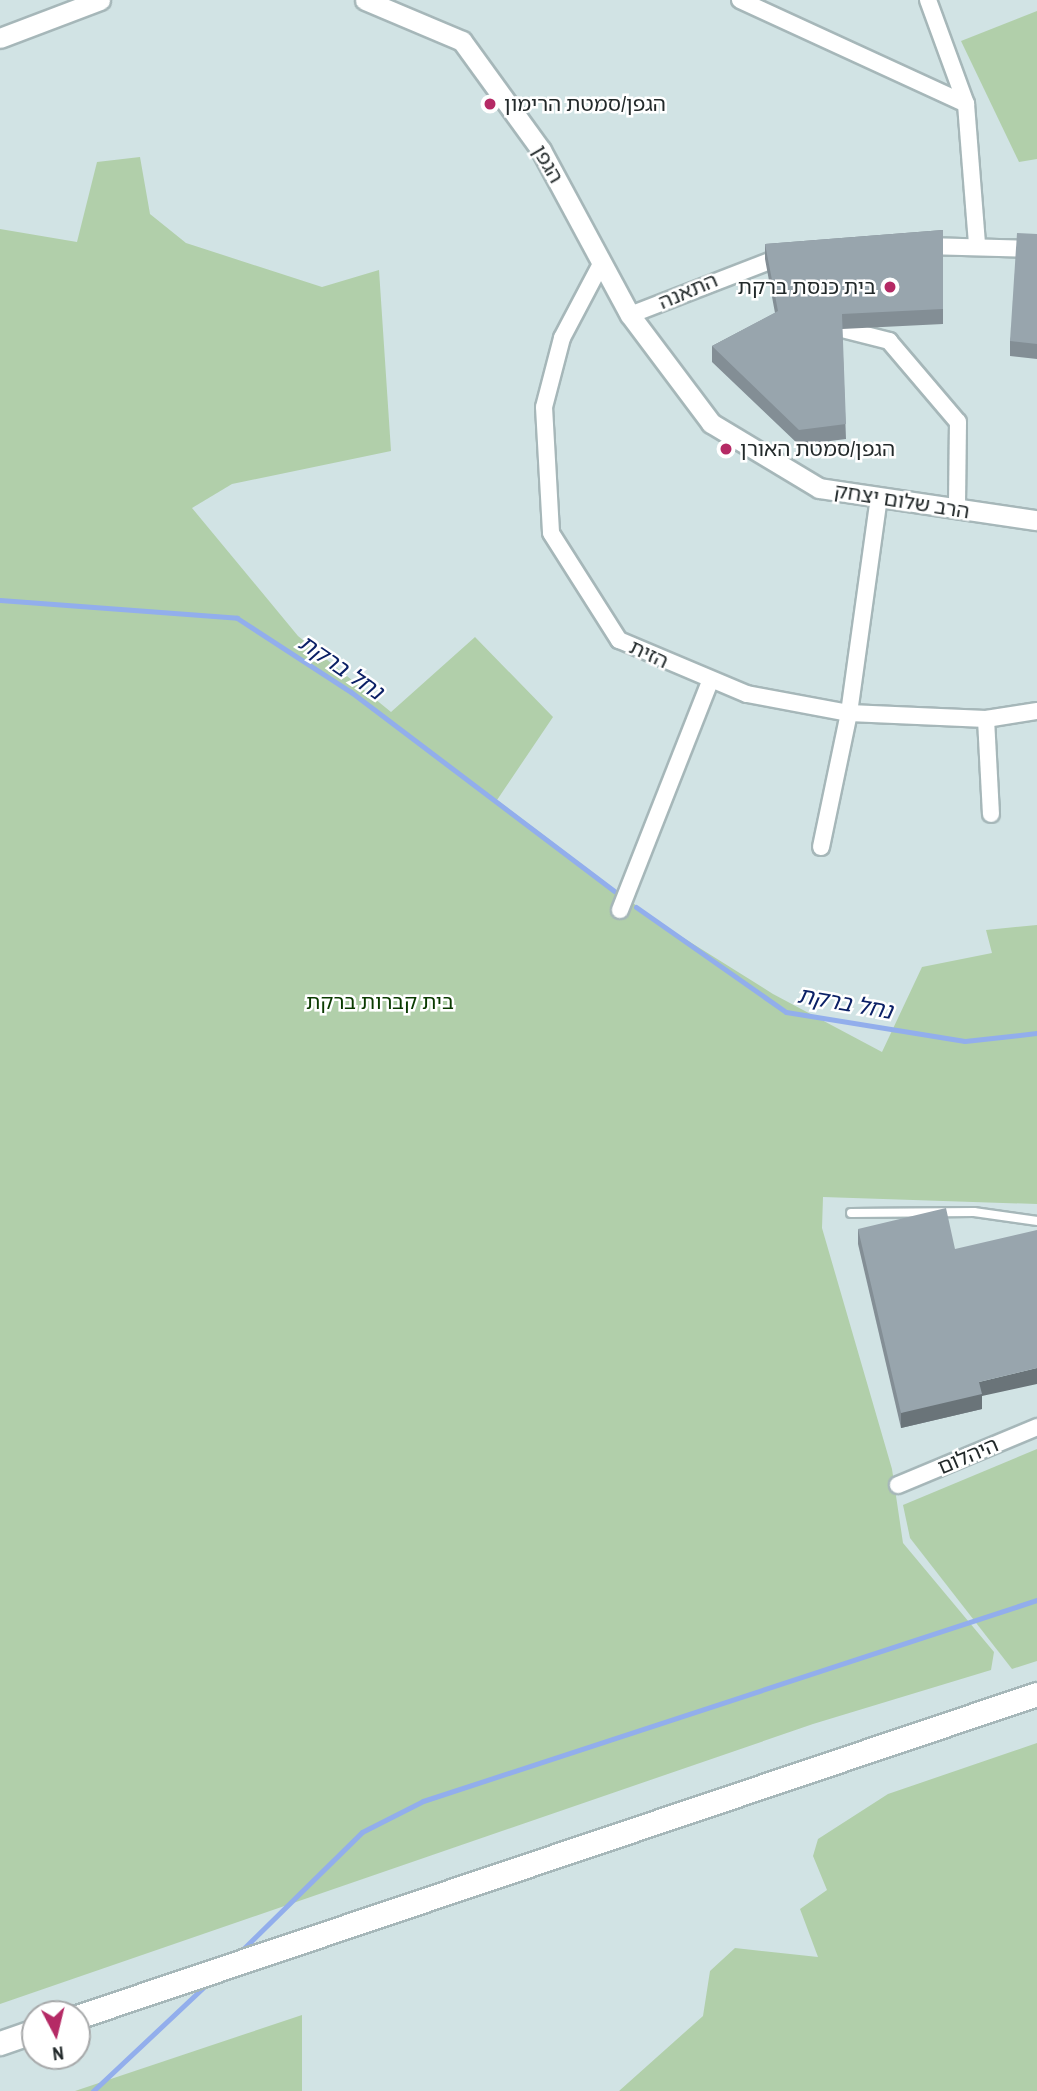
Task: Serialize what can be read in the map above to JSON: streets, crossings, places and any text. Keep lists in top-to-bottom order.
{
  "streets": {
    "street": [
      "הגפן",
      "התאנה",
      "הרב שלום יצחק",
      "הזית",
      "היהלום"
    ]
  },
  "crossings": [
    ["הגפן", "התאנה"],
    ["הגפן", "הרב שלום יצחק"],
    ["הגפן", "הזית"],
    ["התאנה", "הרב שלום יצחק"]
  ],
  "water": ["נחל ברקת"],
  "parks": ["בית קברות ברקת"],
  "places": ["הגפן/סמטת הרימון", "בית כנסת ברקת", "הגפן/סמטת האורן"],
  "north": "bottom"
}
